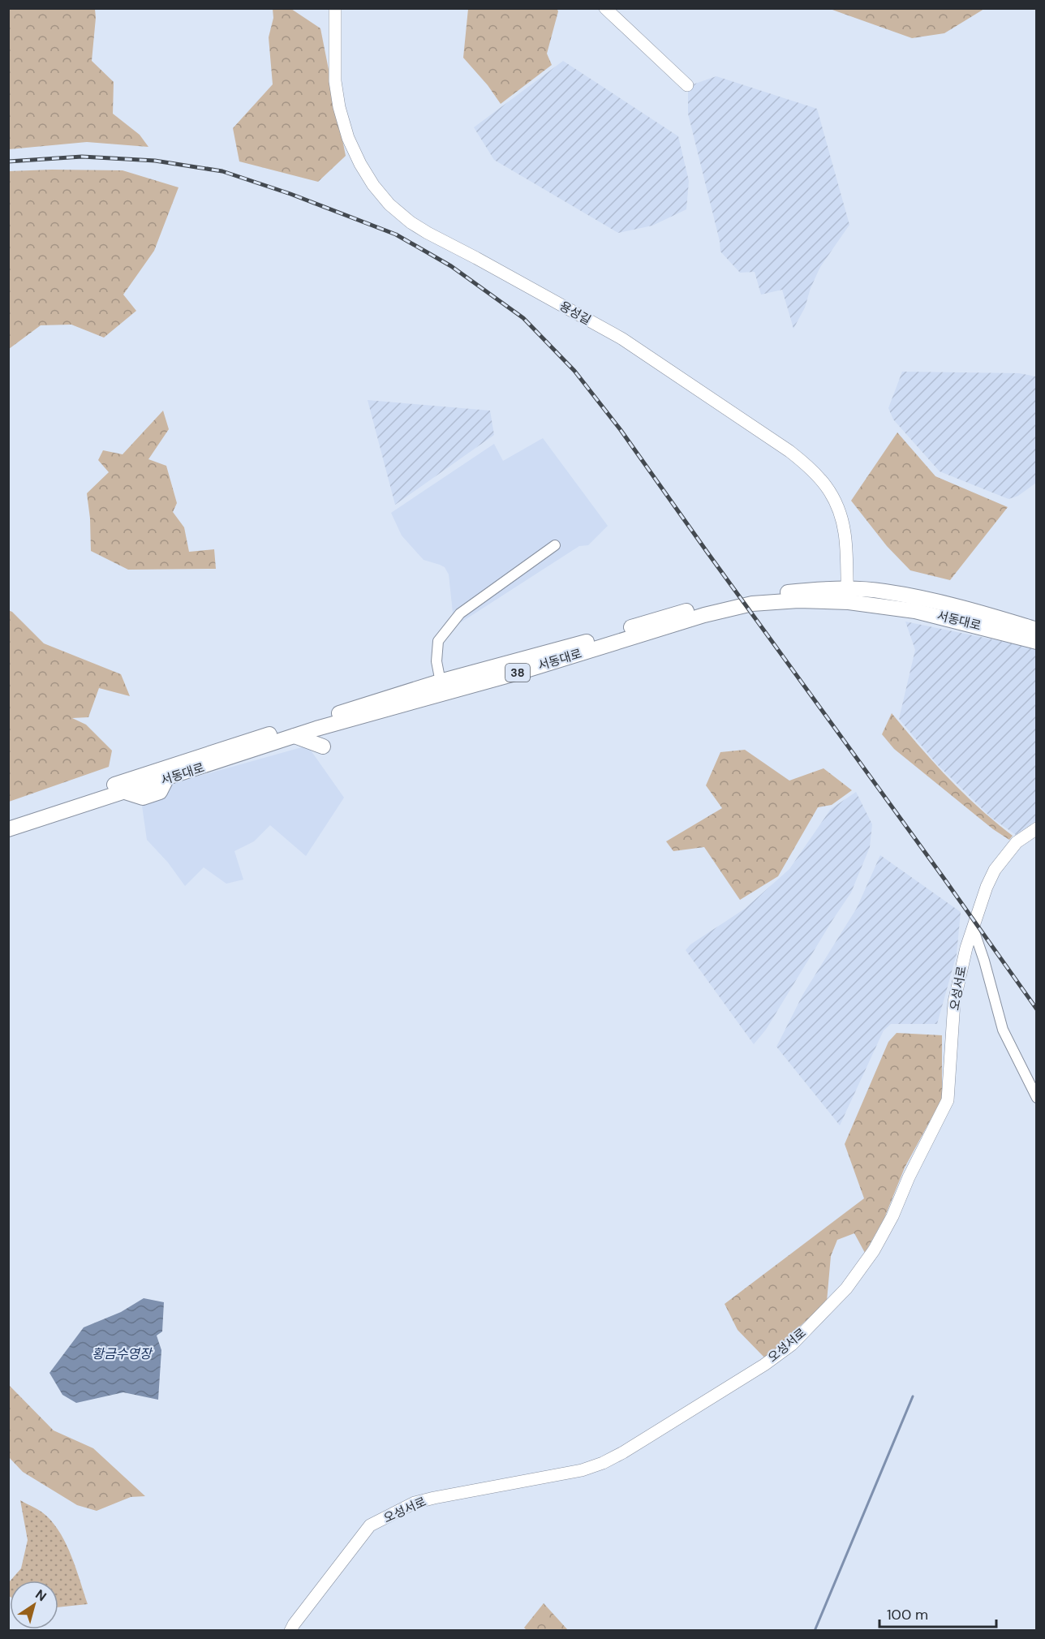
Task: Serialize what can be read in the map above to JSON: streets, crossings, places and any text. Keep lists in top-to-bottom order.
{
  "streets": {
    "main road": ["서동대로", "38"],
    "street": ["용성길", "오성서로"]
  },
  "crossings": [
    ["용성길", "서동대로"]
  ],
  "water": ["황금수영장"],
  "scale_bar": "100 m",
  "north": "top right"
}
